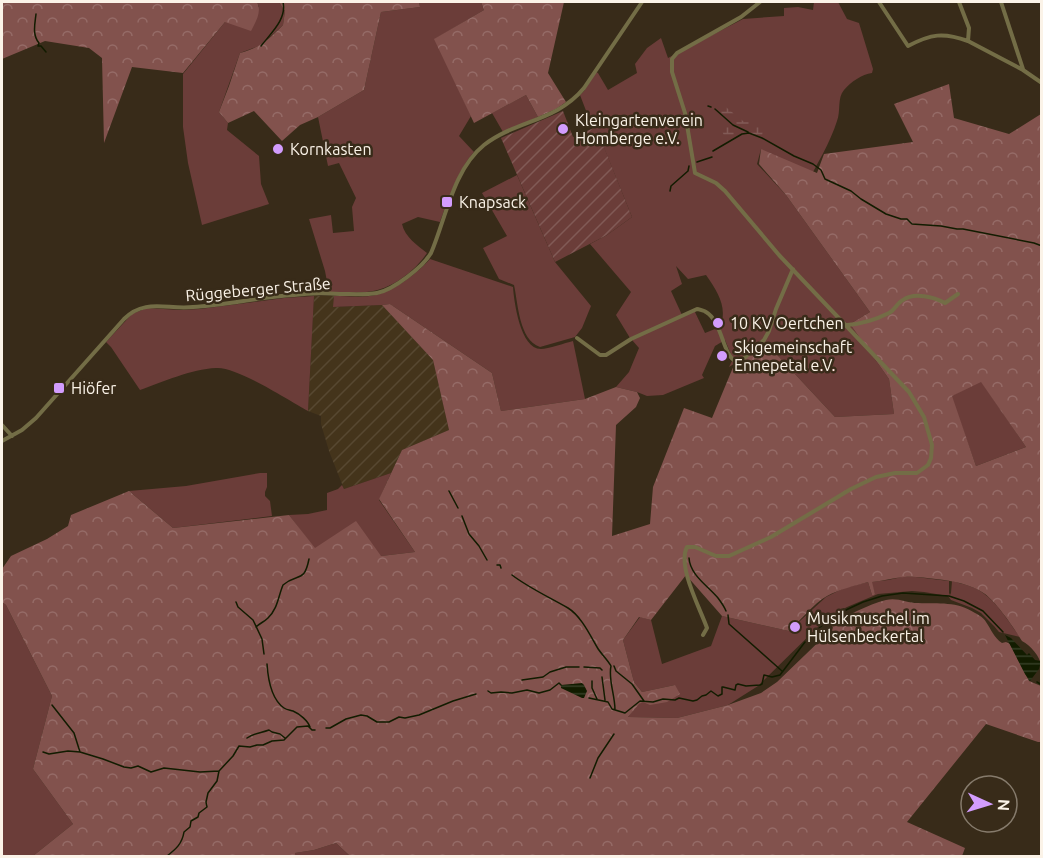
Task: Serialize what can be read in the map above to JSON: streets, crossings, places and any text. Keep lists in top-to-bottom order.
{
  "streets": {
    "street": ["Rüggeberger Straße"]
  },
  "places": {
    "other": [
      "Kleingartenverein Homberge e.V.",
      "Kornkasten",
      "10 KV Oertchen",
      "Skigemeinschaft Ennepetal e.V.",
      "Musikmuschel im Hülsenbeckertal"
    ],
    "transit": ["Knapsack", "Hiöfer"]
  },
  "north": "right"
}
